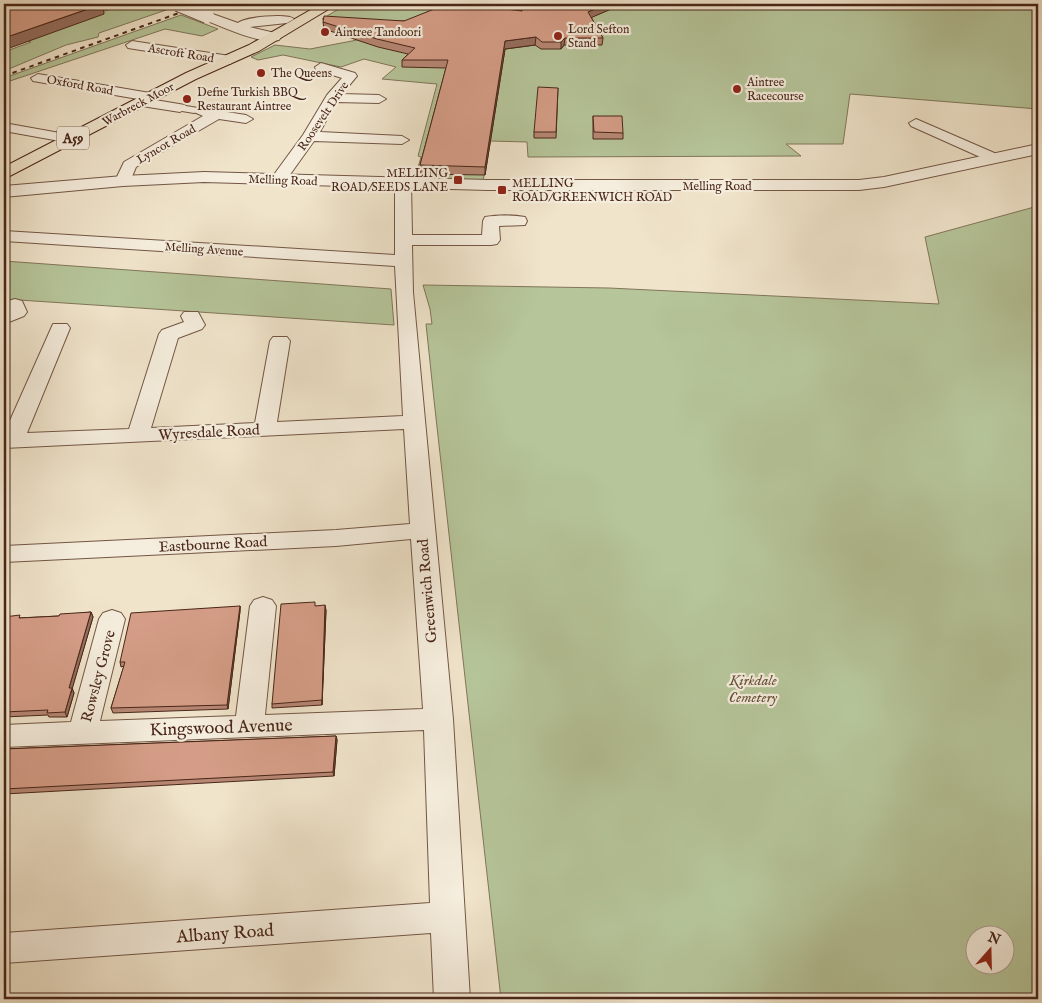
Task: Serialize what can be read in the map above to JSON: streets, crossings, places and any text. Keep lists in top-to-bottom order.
{
  "streets": {
    "highway": ["Warbreck Moor", "A59"],
    "street": [
      "Ascroft Road",
      "Oxford Road",
      "Roosevelt Drive",
      "Lyncot Road",
      "Melling Road",
      "Melling Avenue",
      "Wyresdale Road",
      "Eastbourne Road",
      "Greenwich Road",
      "Rowsley Grove",
      "Kingswood Avenue",
      "Albany Road"
    ]
  },
  "crossings": [
    ["Ascroft Road", "Warbreck Moor"],
    ["Oxford Road", "Warbreck Moor"],
    ["Oxford Road", "Lyncot Road"],
    ["Warbreck Moor", "A59"],
    ["Roosevelt Drive", "Melling Road"],
    ["Lyncot Road", "Melling Road"],
    ["Melling Road", "Greenwich Road"],
    ["Melling Avenue", "Greenwich Road"],
    ["Wyresdale Road", "Greenwich Road"],
    ["Eastbourne Road", "Greenwich Road"],
    ["Greenwich Road", "Kingswood Avenue"],
    ["Greenwich Road", "Albany Road"],
    ["Rowsley Grove", "Kingswood Avenue"]
  ],
  "parks": ["Kirkdale Cemetery"],
  "places": {
    "other": [
      "Aintree Tandoori",
      "Lord Sefton Stand",
      "The Queens",
      "Aintree Racecourse",
      "Defne Turkish BBQ Restaurant Aintree"
    ],
    "transit": ["MELLING ROAD/SEEDS LANE", "MELLING ROAD/GREENWICH ROAD"]
  },
  "north": "top"
}
